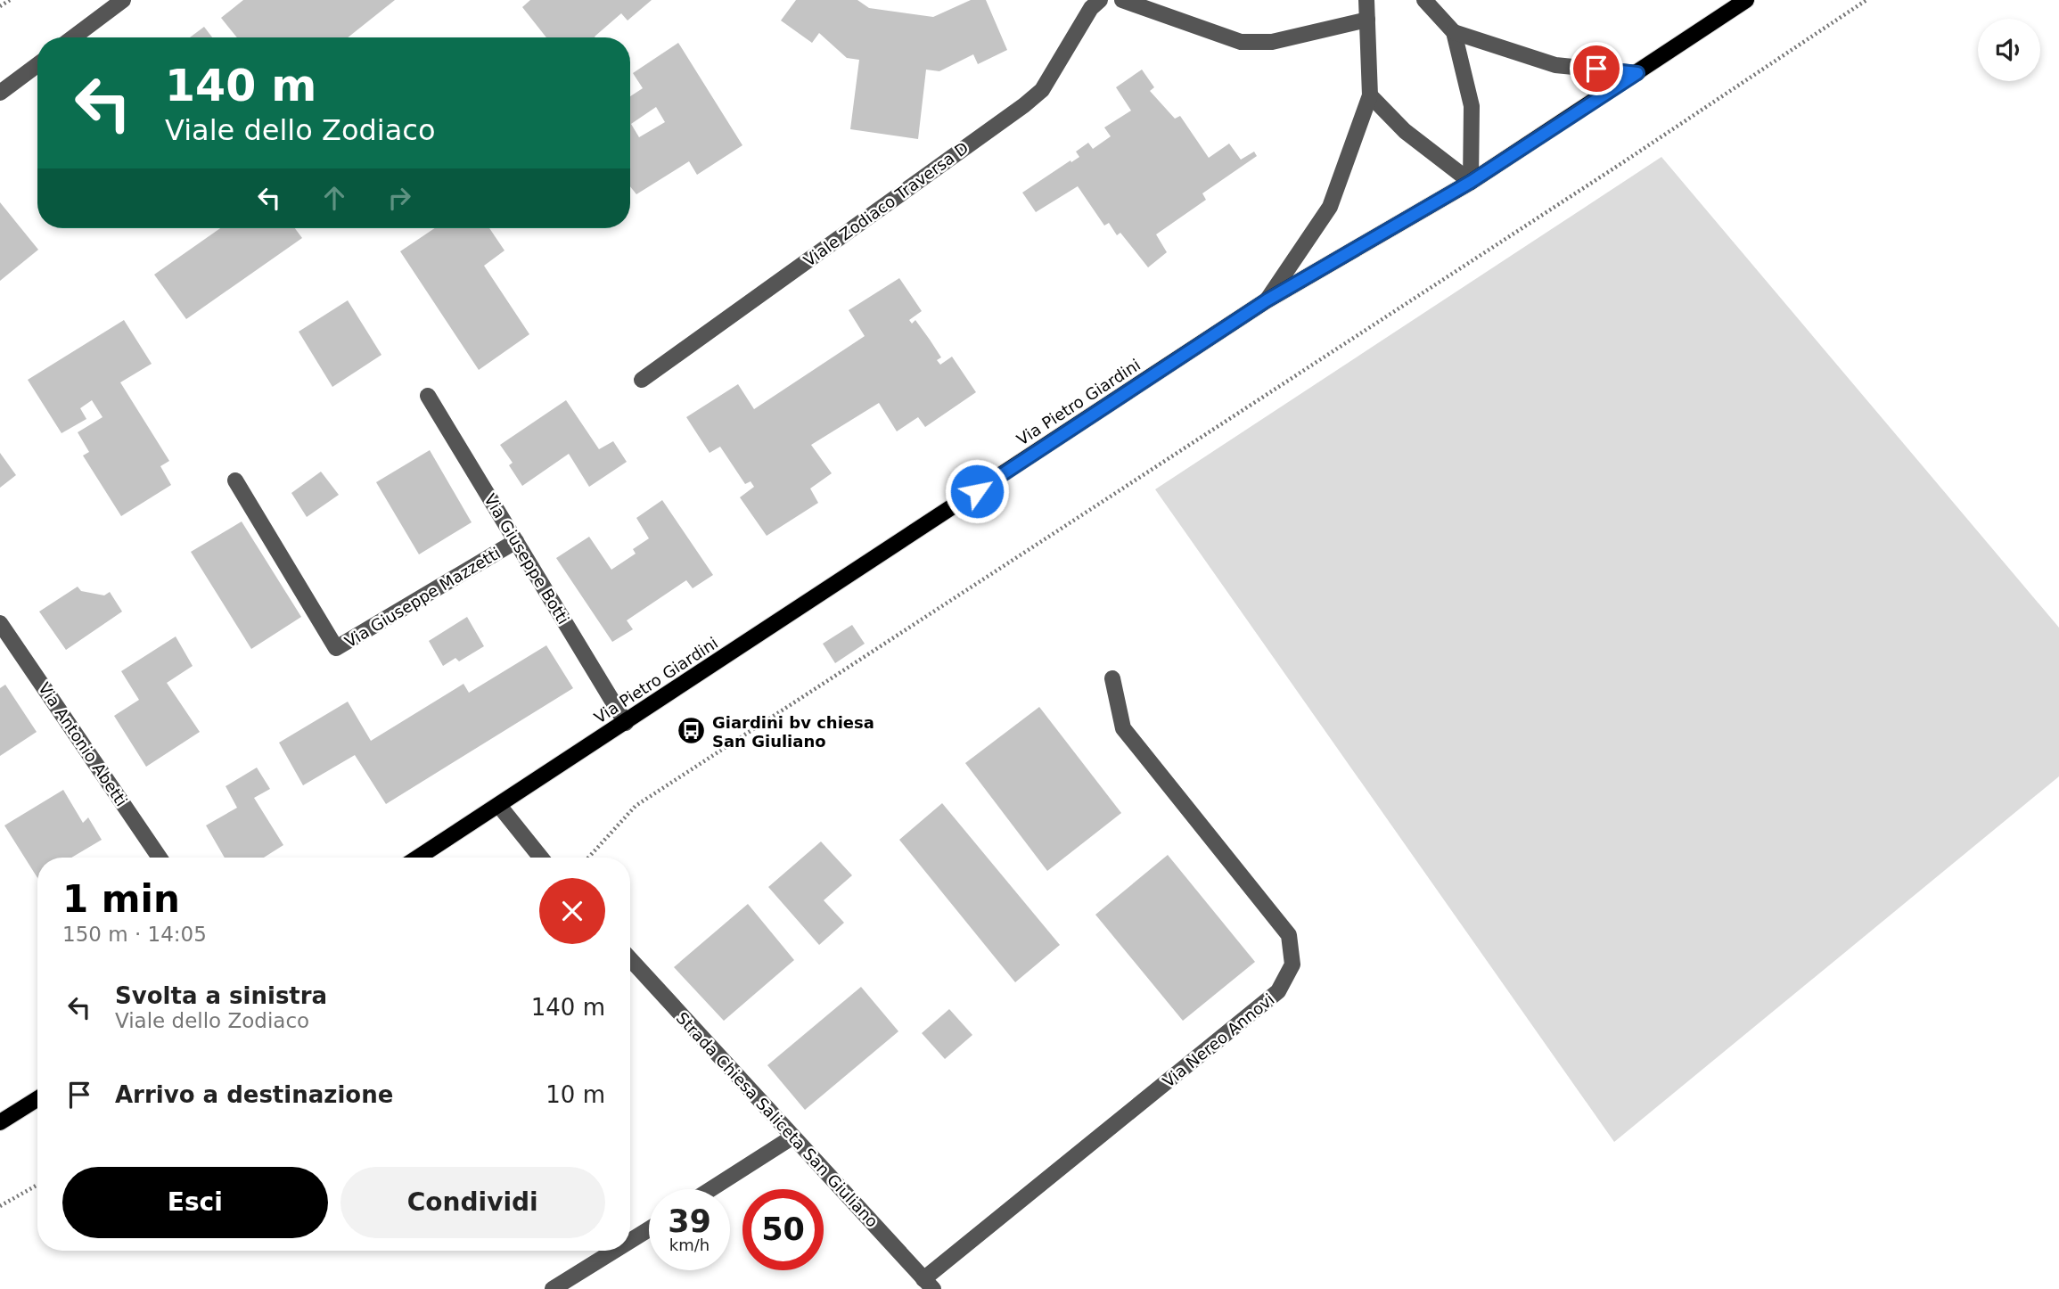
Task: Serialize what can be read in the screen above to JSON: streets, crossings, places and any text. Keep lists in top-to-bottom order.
{
  "streets": {
    "main road": ["Via Pietro Giardini"],
    "street": [
      "Viale Zodiaco Traversa D",
      "Via Giuseppe Botti",
      "Via Giuseppe Mazzetti",
      "Via Antonio Abetti",
      "Via Nereo Annovi",
      "Strada Chiesa Saliceta San Giuliano"
    ]
  },
  "crossings": [
    ["Via Pietro Giardini", "Via Giuseppe Botti"],
    ["Via Giuseppe Botti", "Via Giuseppe Mazzetti"],
    ["Via Nereo Annovi", "Strada Chiesa Saliceta San Giuliano"]
  ],
  "places": {
    "bus stop": ["Giardini bv chiesa San Giuliano"]
  },
  "page": {
    "turn": ["140 m", "Viale dello Zodiaco"],
    "heading": ["1 min", "150 m · 14:05"],
    "list": [
      {
        "name": "Svolta a sinistra",
        "note": "Viale dello Zodiaco",
        "value": "140 m"
      },
      {
        "name": "Arrivo a destinazione",
        "value": "10 m"
      }
    ],
    "buttons": ["Esci", "Condividi"],
    "speed": "39 km/h",
    "limit": "50"
  }
}
